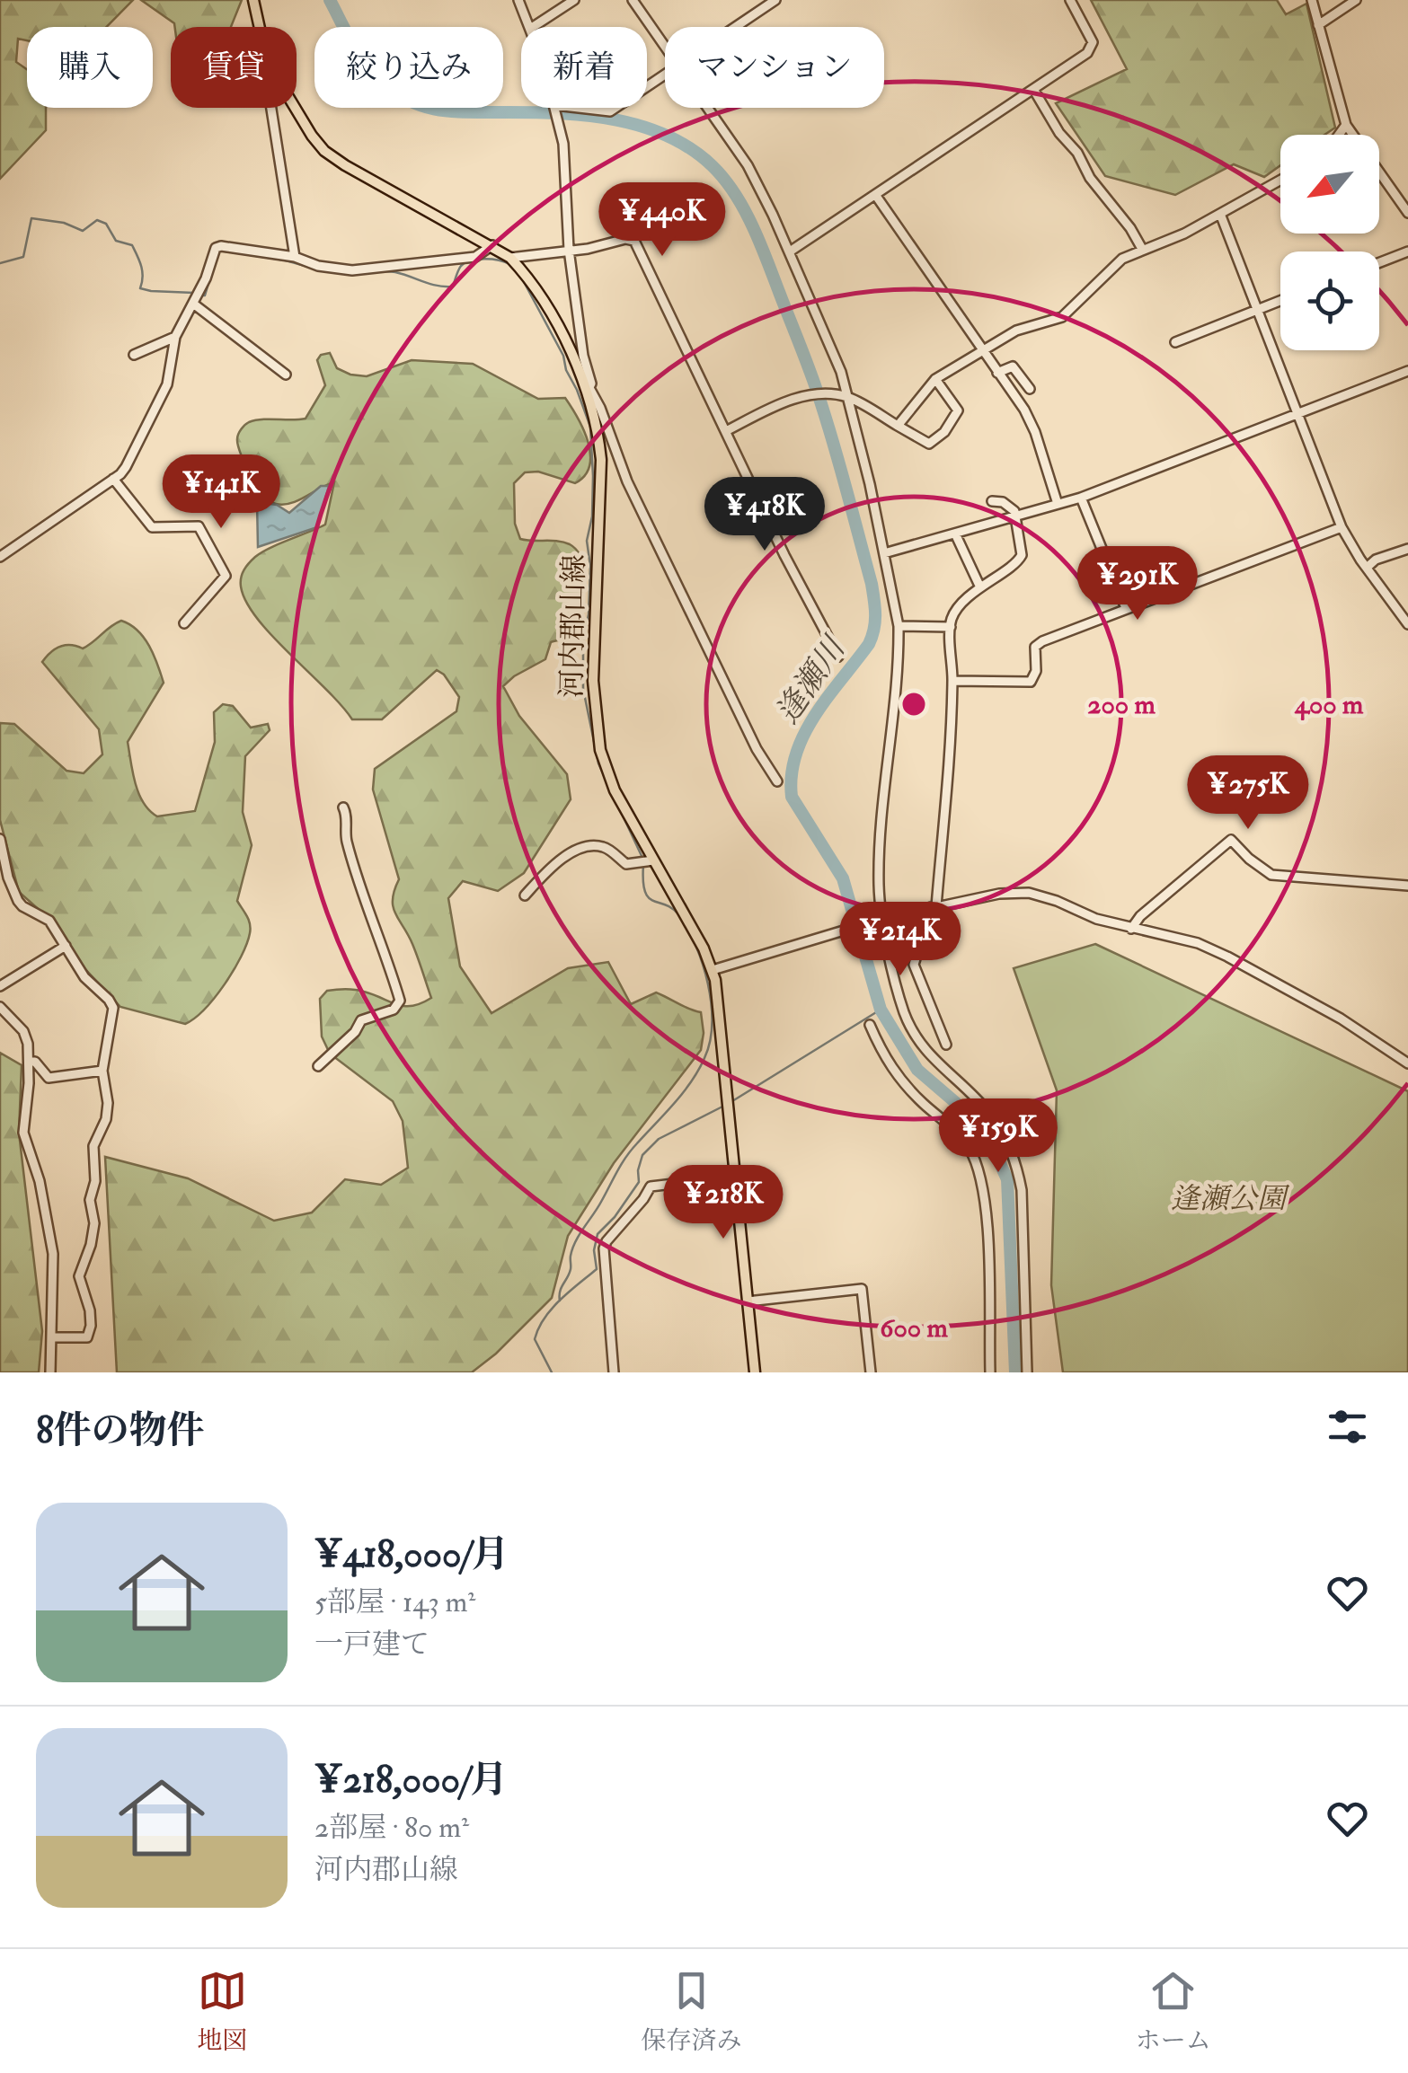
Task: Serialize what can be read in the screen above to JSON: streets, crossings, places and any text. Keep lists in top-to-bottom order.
{
  "streets": {
    "main road": ["河内郡山線"]
  },
  "water": ["逢瀬川"],
  "parks": ["逢瀬公園"],
  "north": "bottom left",
  "page": {
    "chip": [
      "購入",
      "賃貸",
      "絞り込み",
      "新着",
      "マンション"
    ],
    "price": [
      "¥440K",
      "¥141K",
      "¥418K",
      "¥291K",
      "¥275K",
      "¥214K",
      "¥159K",
      "¥218K"
    ],
    "heading": "8件の物件",
    "list": [
      {
        "name": "¥418,000/月",
        "note": "5部屋 · 143 m² · 一戸建て"
      },
      {
        "name": "¥218,000/月",
        "note": "2部屋 · 80 m² · 河内郡山線"
      }
    ],
    "tabs": ["地図", "保存済み", "ホーム"]
  },
  "rings": ["200 m", "400 m", "600 m"]
}
